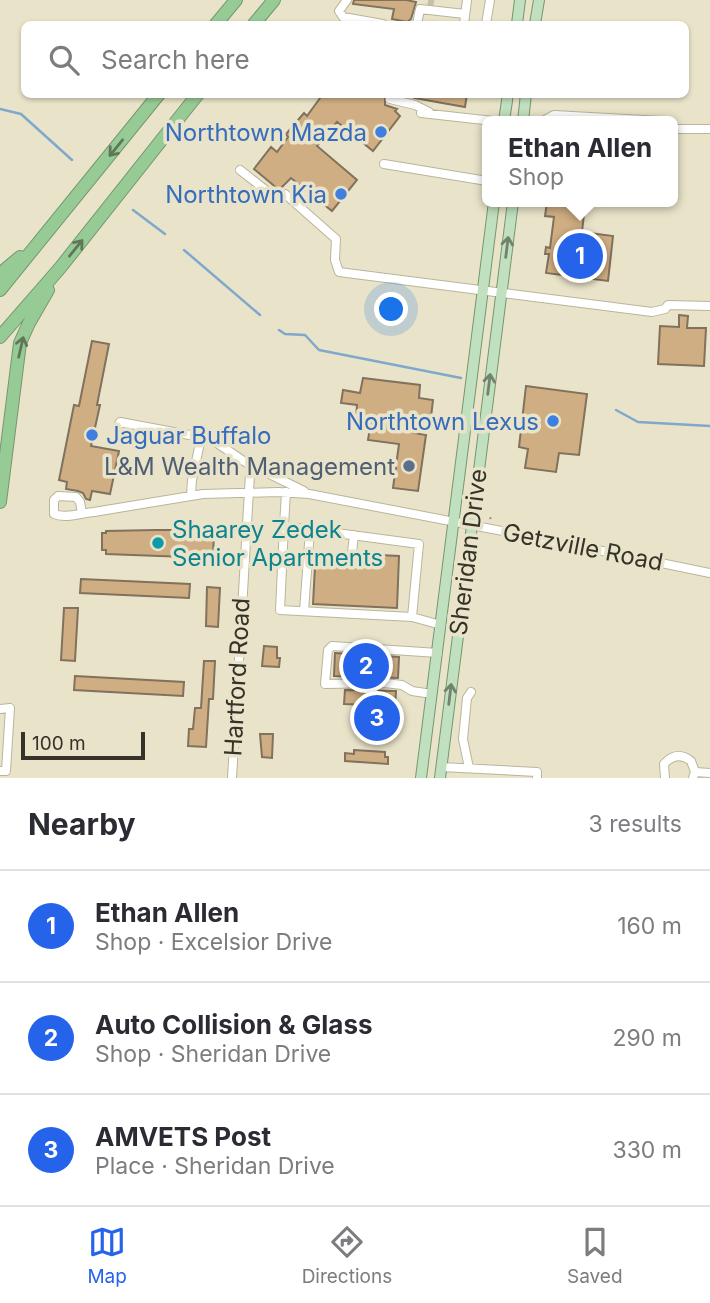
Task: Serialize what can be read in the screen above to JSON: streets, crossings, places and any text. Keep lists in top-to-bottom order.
{
  "streets": {
    "main road": ["Sheridan Drive"],
    "street": ["Getzville Road", "Hartford Road"]
  },
  "crossings": [
    ["Getzville Road", "Sheridan Drive"],
    ["Getzville Road", "Hartford Road"]
  ],
  "places": [
    "Northtown Mazda",
    "Northtown Kia",
    "Northtown Lexus",
    "Jaguar Buffalo",
    "L&M Wealth Management",
    "Shaarey Zedek Senior Apartments"
  ],
  "scale_bar": "100 m",
  "page": {
    "search": "Search here",
    "popup": ["Ethan Allen", "Shop"],
    "pins": ["1", "2", "3"],
    "scale": "100 m",
    "heading": ["Nearby", "3 results"],
    "list": [
      {
        "mark": "1",
        "name": "Ethan Allen",
        "note": "Shop · Excelsior Drive",
        "value": "160 m"
      },
      {
        "mark": "2",
        "name": "Auto Collision & Glass",
        "note": "Shop · Sheridan Drive",
        "value": "290 m"
      },
      {
        "mark": "3",
        "name": "AMVETS Post",
        "note": "Place · Sheridan Drive",
        "value": "330 m"
      }
    ],
    "nav": ["Map", "Directions", "Saved"]
  }
}
